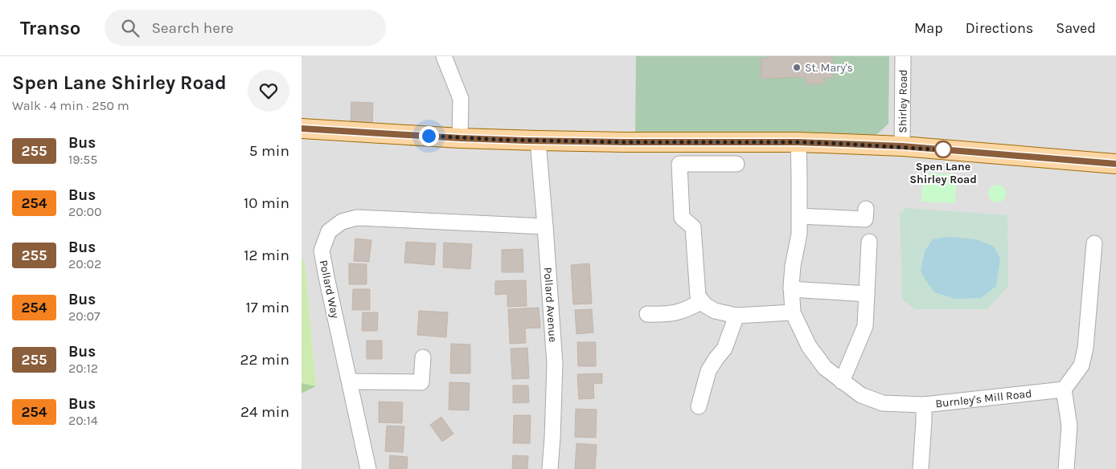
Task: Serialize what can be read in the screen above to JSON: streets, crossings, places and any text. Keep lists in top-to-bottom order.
{
  "streets": {
    "street": [
      "Shirley Road",
      "Pollard Way",
      "Pollard Avenue",
      "Burnley's Mill Road"
    ]
  },
  "crossings": [
    ["Pollard Way", "Pollard Avenue"]
  ],
  "places": ["St. Mary's", "Spen Lane Shirley Road"],
  "lines": ["bus line 255"],
  "page": {
    "header": "Transo",
    "search": "Search here",
    "nav": ["Map", "Directions", "Saved"],
    "heading": ["Spen Lane Shirley Road", "Walk · 4 min · 250 m"],
    "list": [
      {
        "mark": "255",
        "name": "Bus",
        "note": "19:55",
        "value": "5 min"
      },
      {
        "mark": "254",
        "name": "Bus",
        "note": "20:00",
        "value": "10 min"
      },
      {
        "mark": "255",
        "name": "Bus",
        "note": "20:02",
        "value": "12 min"
      },
      {
        "mark": "254",
        "name": "Bus",
        "note": "20:07",
        "value": "17 min"
      },
      {
        "mark": "255",
        "name": "Bus",
        "note": "20:12",
        "value": "22 min"
      },
      {
        "mark": "254",
        "name": "Bus",
        "note": "20:14",
        "value": "24 min"
      }
    ]
  }
}
